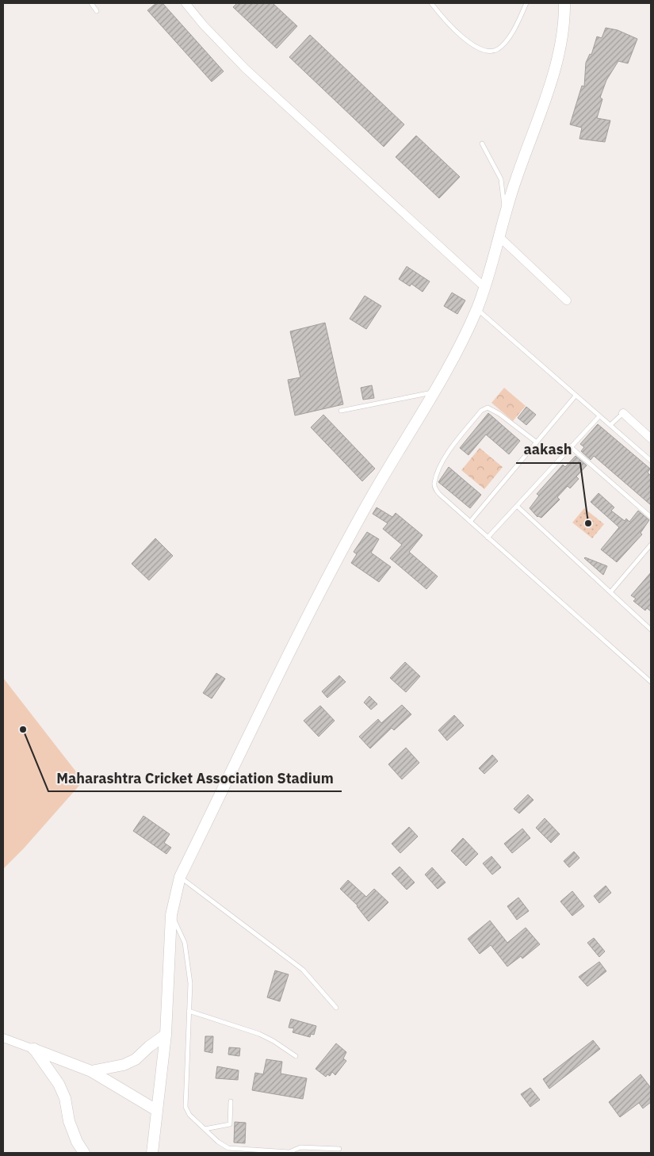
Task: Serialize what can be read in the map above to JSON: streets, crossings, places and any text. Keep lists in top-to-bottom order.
{
  "places": ["aakash", "Maharashtra Cricket Association Stadium"]
}
